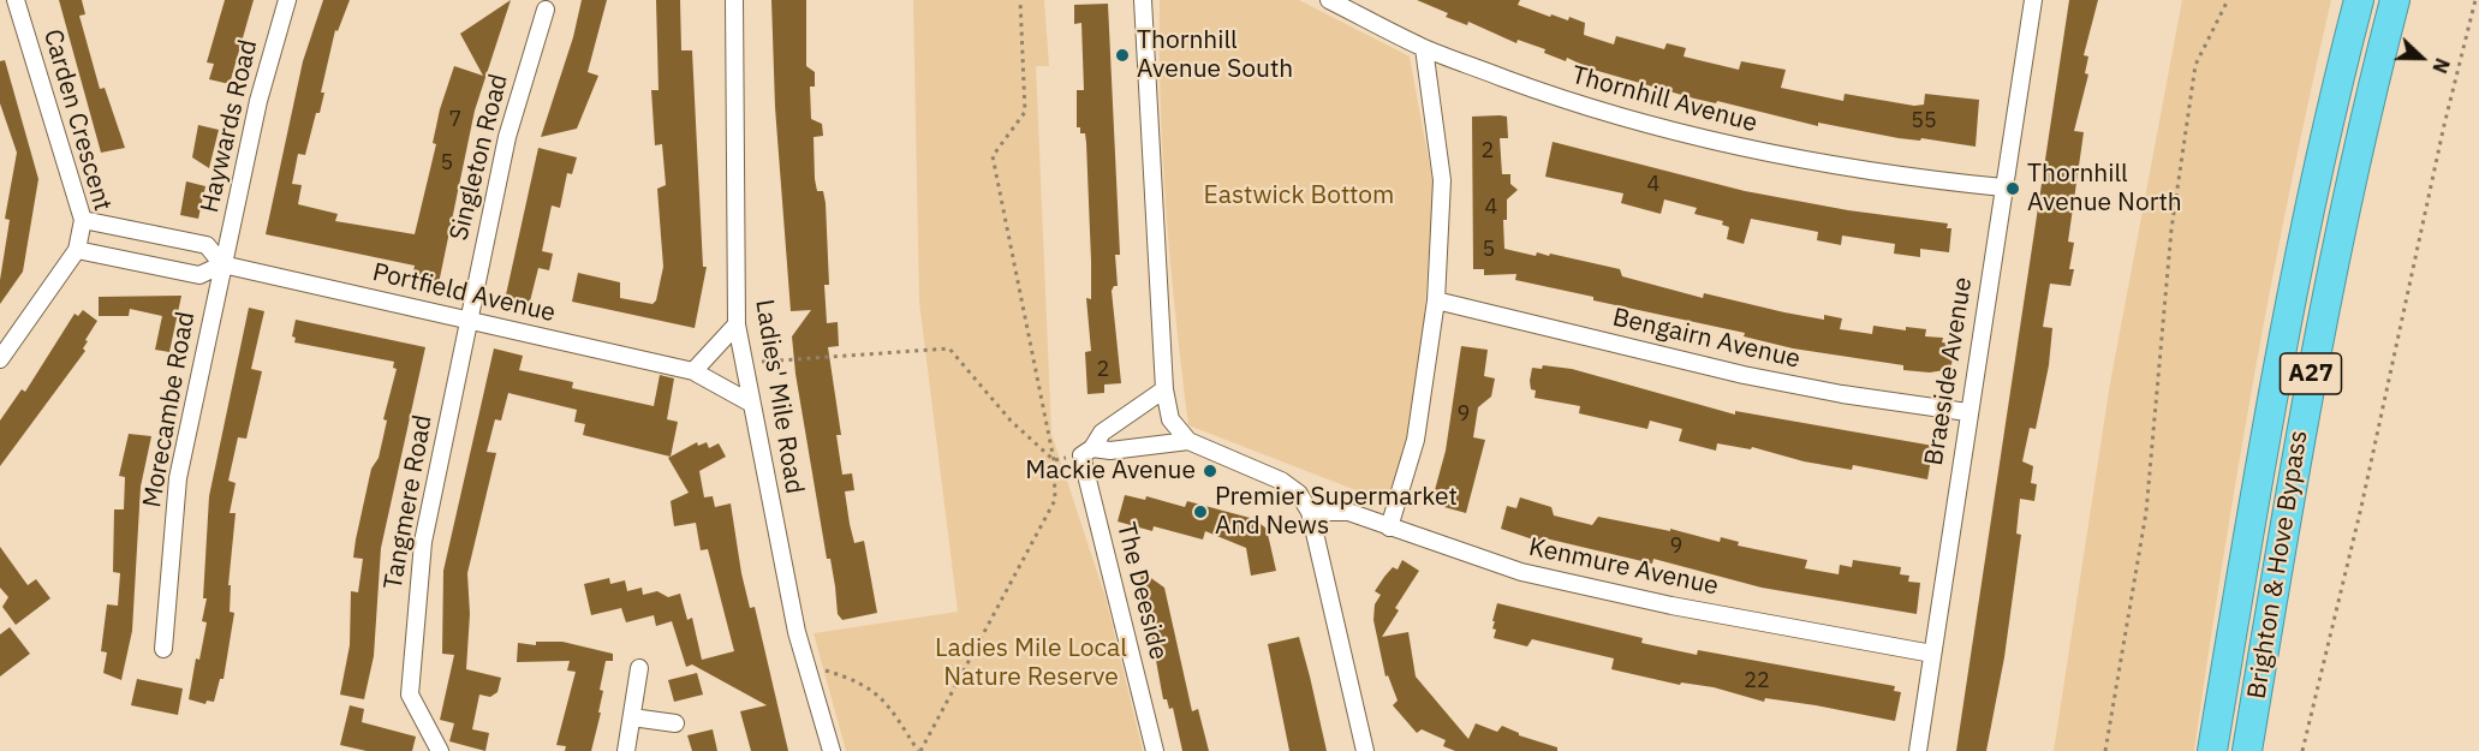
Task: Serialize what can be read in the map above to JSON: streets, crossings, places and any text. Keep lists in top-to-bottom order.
{
  "streets": {
    "highway": ["A27", "Brighton & Hove Bypass"],
    "street": [
      "Thornhill Avenue",
      "Carden Crescent",
      "Haywards Road",
      "Singleton Road",
      "Portfield Avenue",
      "Bengairn Avenue",
      "Braeside Avenue",
      "Ladies' Mile Road",
      "Morecambe Road",
      "Tangmere Road",
      "Kenmure Avenue",
      "The Deeside"
    ]
  },
  "crossings": [
    ["Thornhill Avenue", "Braeside Avenue"],
    ["Carden Crescent", "Portfield Avenue"],
    ["Haywards Road", "Portfield Avenue"],
    ["Haywards Road", "Morecambe Road"],
    ["Singleton Road", "Portfield Avenue"],
    ["Singleton Road", "Tangmere Road"],
    ["Portfield Avenue", "Ladies' Mile Road"],
    ["Portfield Avenue", "Morecambe Road"],
    ["Portfield Avenue", "Tangmere Road"],
    ["Bengairn Avenue", "Braeside Avenue"],
    ["Braeside Avenue", "Kenmure Avenue"]
  ],
  "parks": ["Eastwick Bottom", "Ladies Mile Local Nature Reserve"],
  "places": [
    "Thornhill Avenue South",
    "Thornhill Avenue North",
    "Mackie Avenue",
    "Premier Supermarket And News"
  ],
  "house_numbers": [
    "7",
    "55",
    "2",
    "5",
    "4",
    "4",
    "5",
    "2",
    "9",
    "9",
    "22"
  ],
  "north": "right"
}
